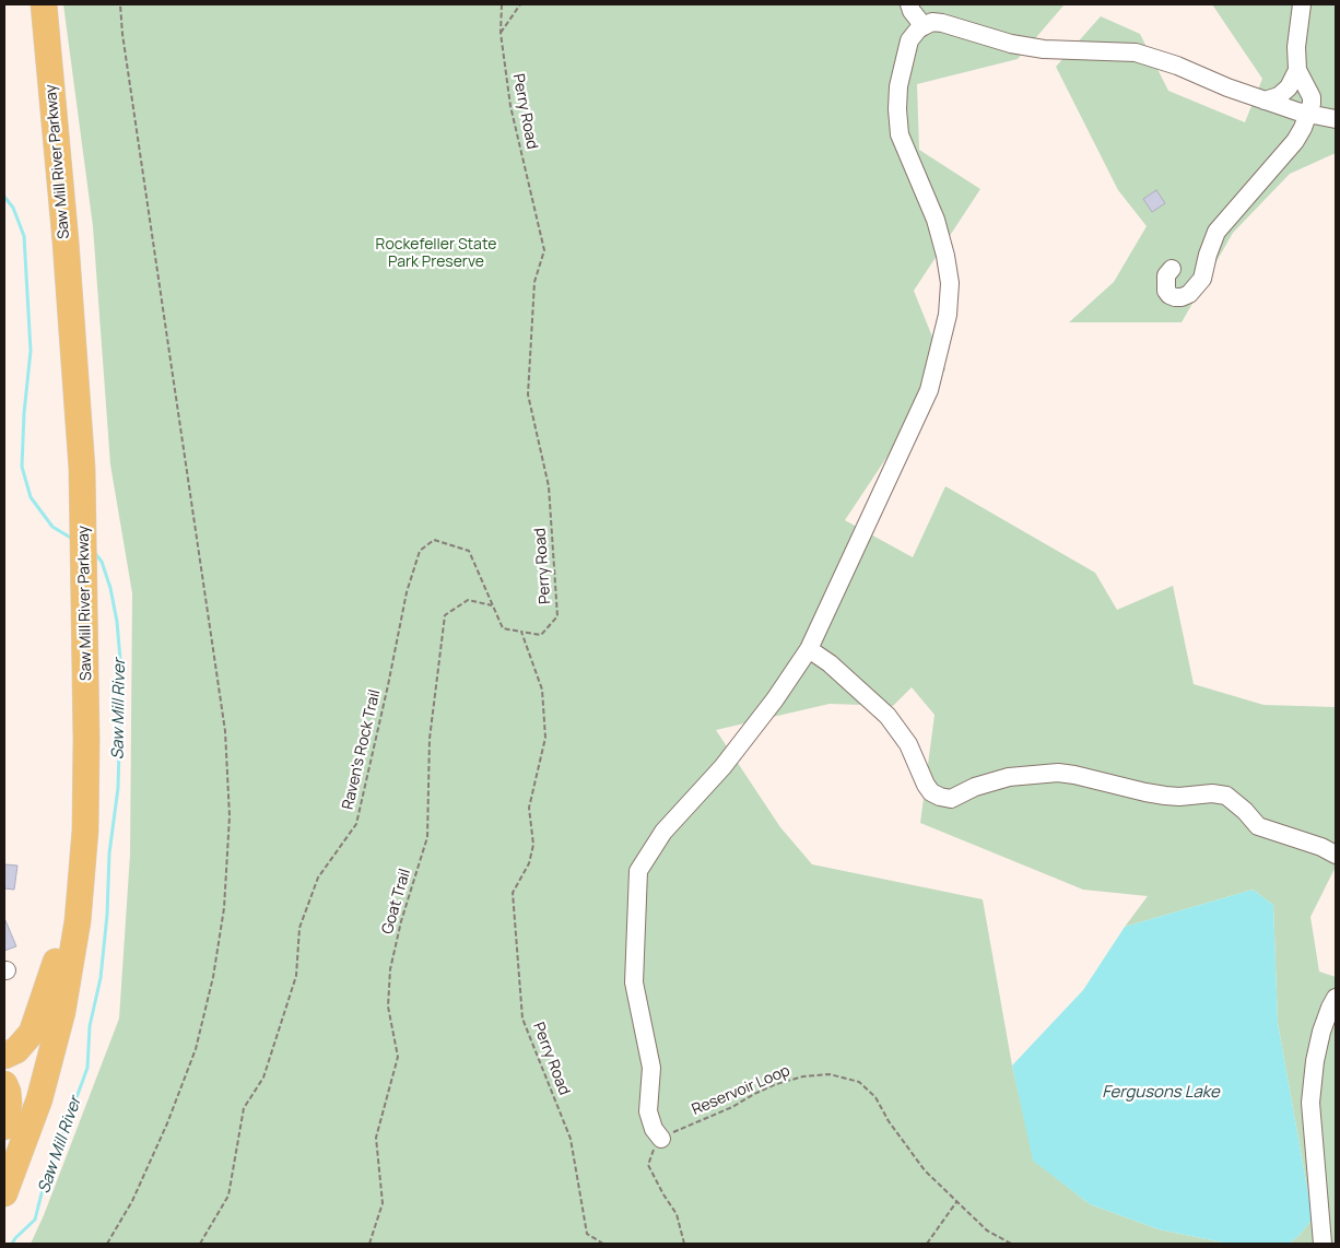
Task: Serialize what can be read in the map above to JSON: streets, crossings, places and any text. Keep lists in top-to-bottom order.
{
  "streets": {
    "highway": ["Saw Mill River Parkway"],
    "path": [
      "Perry Road",
      "Raven's Rock Trail",
      "Goat Trail",
      "Reservoir Loop"
    ]
  },
  "crossings": [
    ["Perry Road", "Raven's Rock Trail"],
    ["Raven's Rock Trail", "Goat Trail"]
  ],
  "water": ["Saw Mill River", "Fergusons Lake"],
  "parks": ["Rockefeller State Park Preserve"]
}
